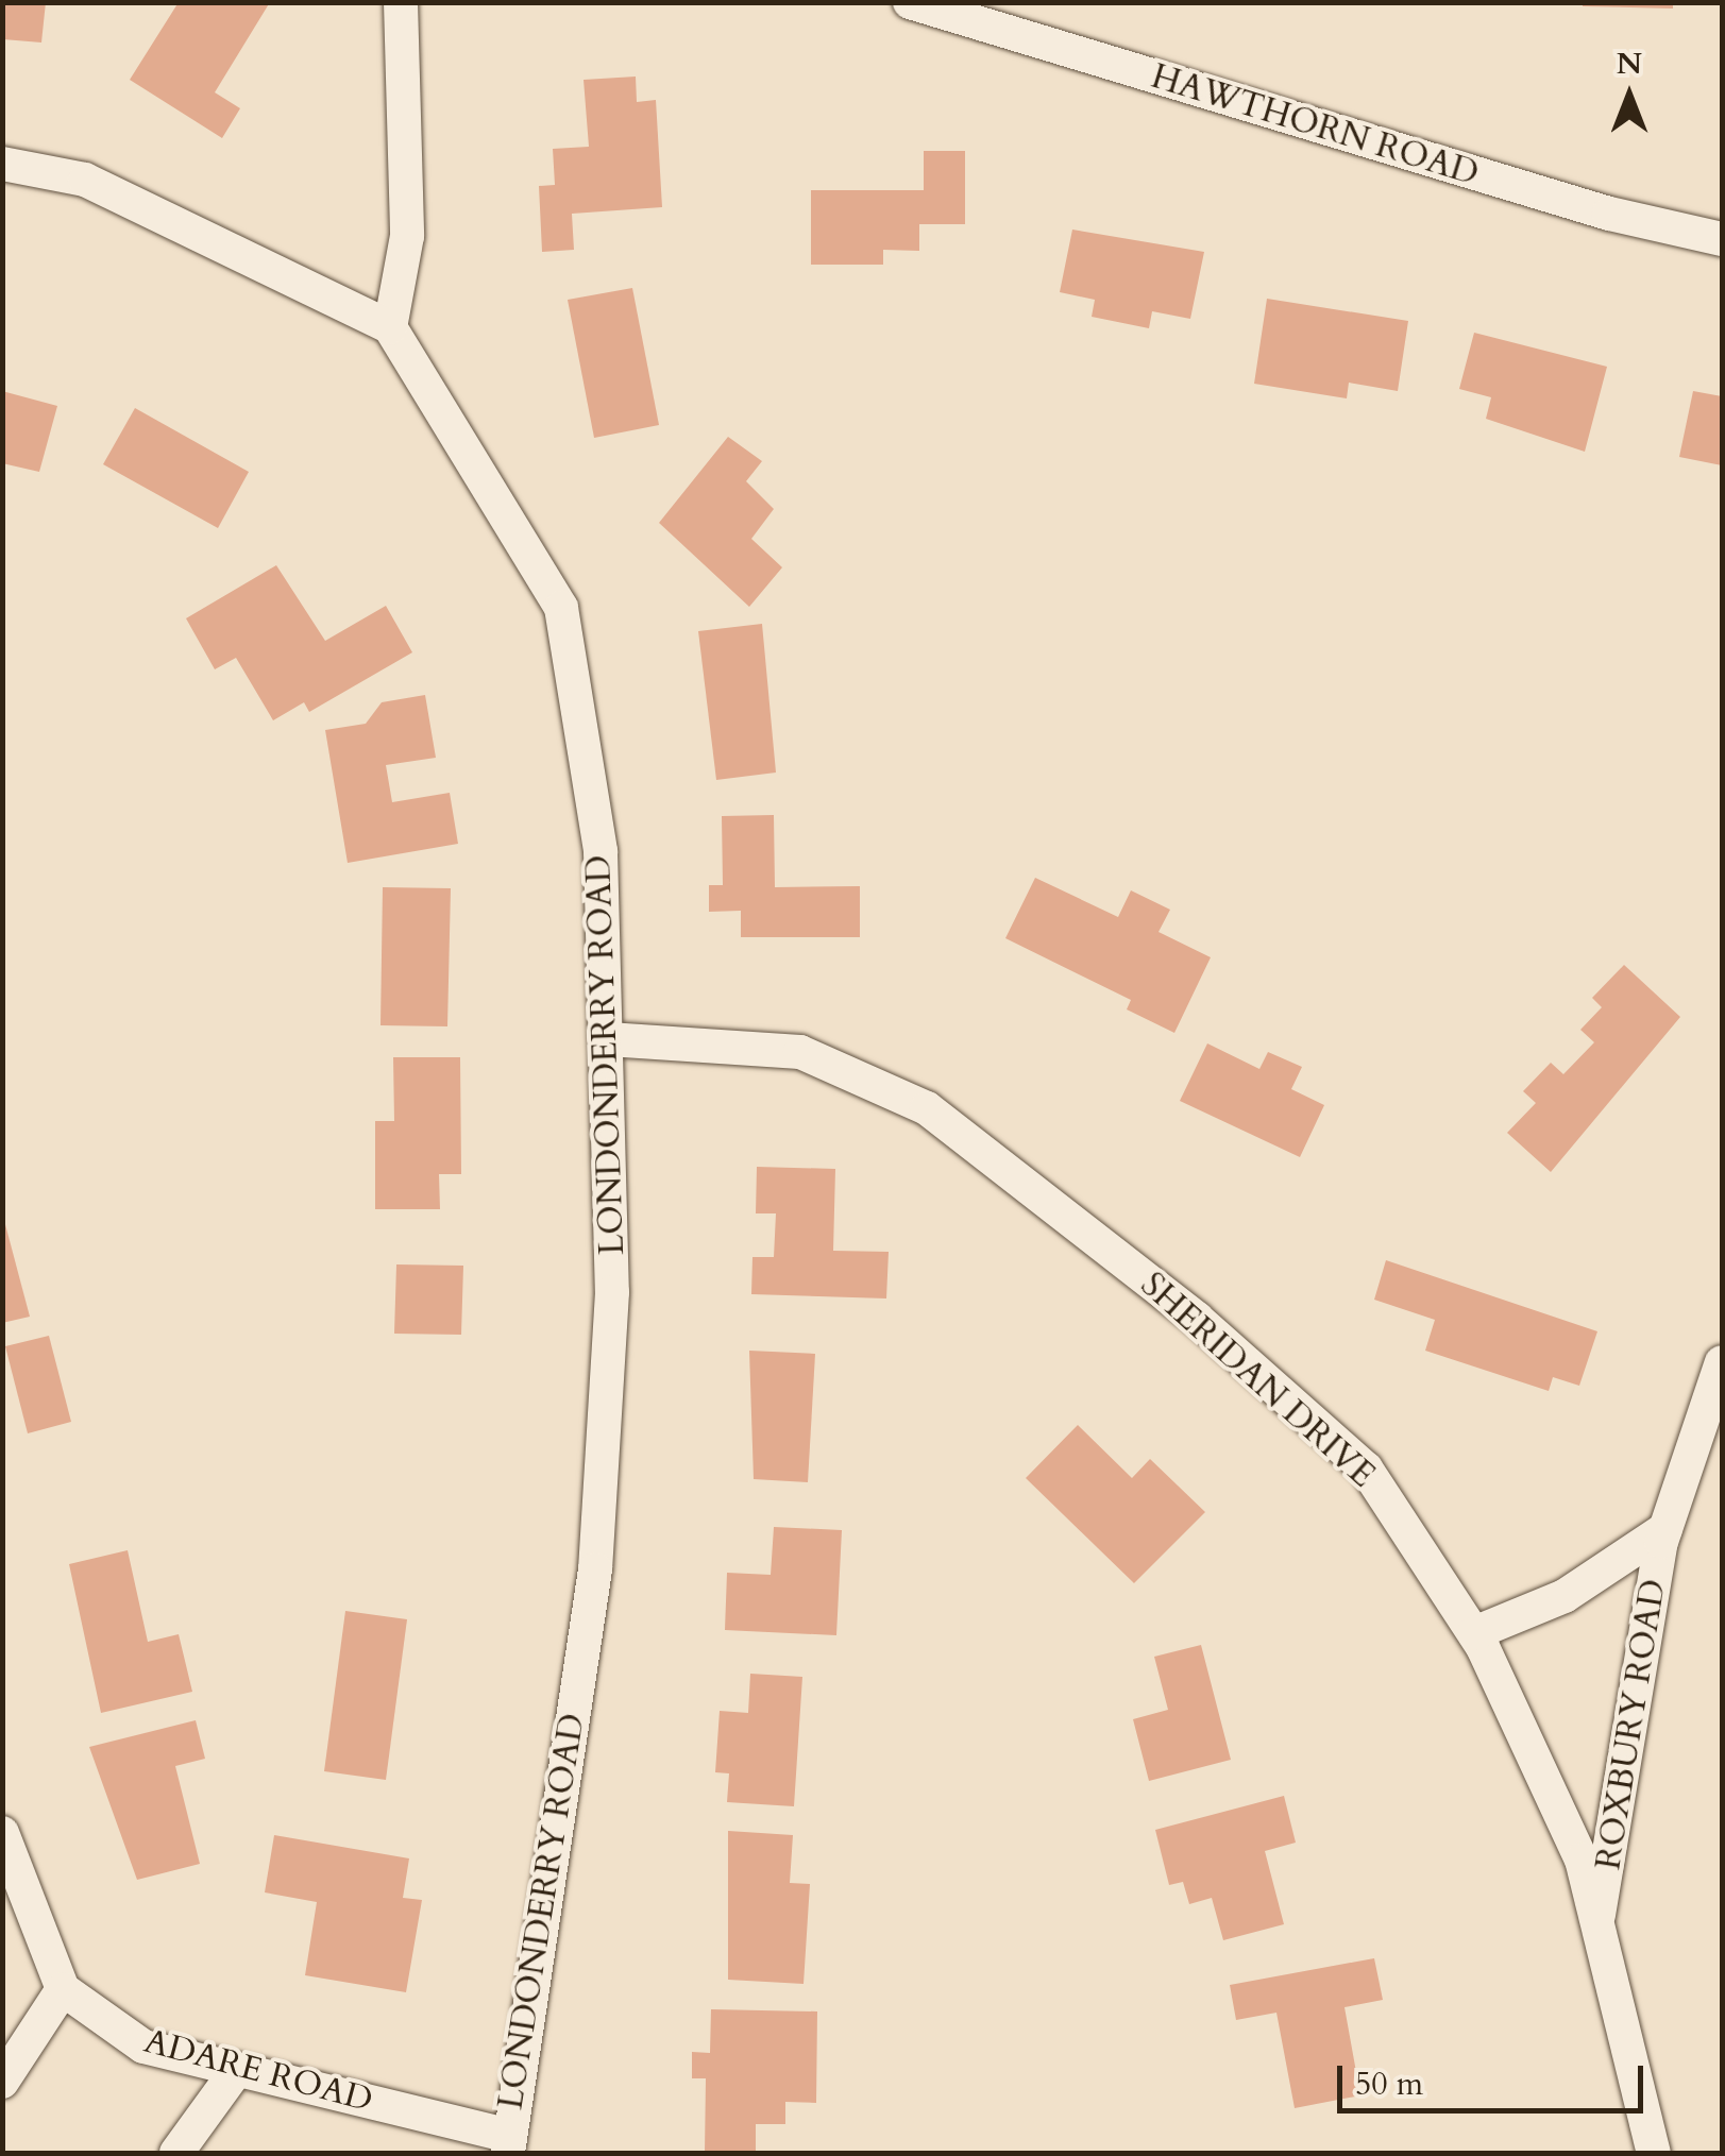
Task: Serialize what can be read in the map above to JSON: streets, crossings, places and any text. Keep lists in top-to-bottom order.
{
  "streets": {
    "street": [
      "HAWTHORN ROAD",
      "LONDONDERRY ROAD",
      "SHERIDAN DRIVE",
      "ROXBURY ROAD",
      "ADARE ROAD"
    ]
  },
  "crossings": [
    ["LONDONDERRY ROAD", "SHERIDAN DRIVE"],
    ["LONDONDERRY ROAD", "ADARE ROAD"],
    ["SHERIDAN DRIVE", "ROXBURY ROAD"]
  ],
  "scale_bar": "50 m",
  "north": "top"
}
